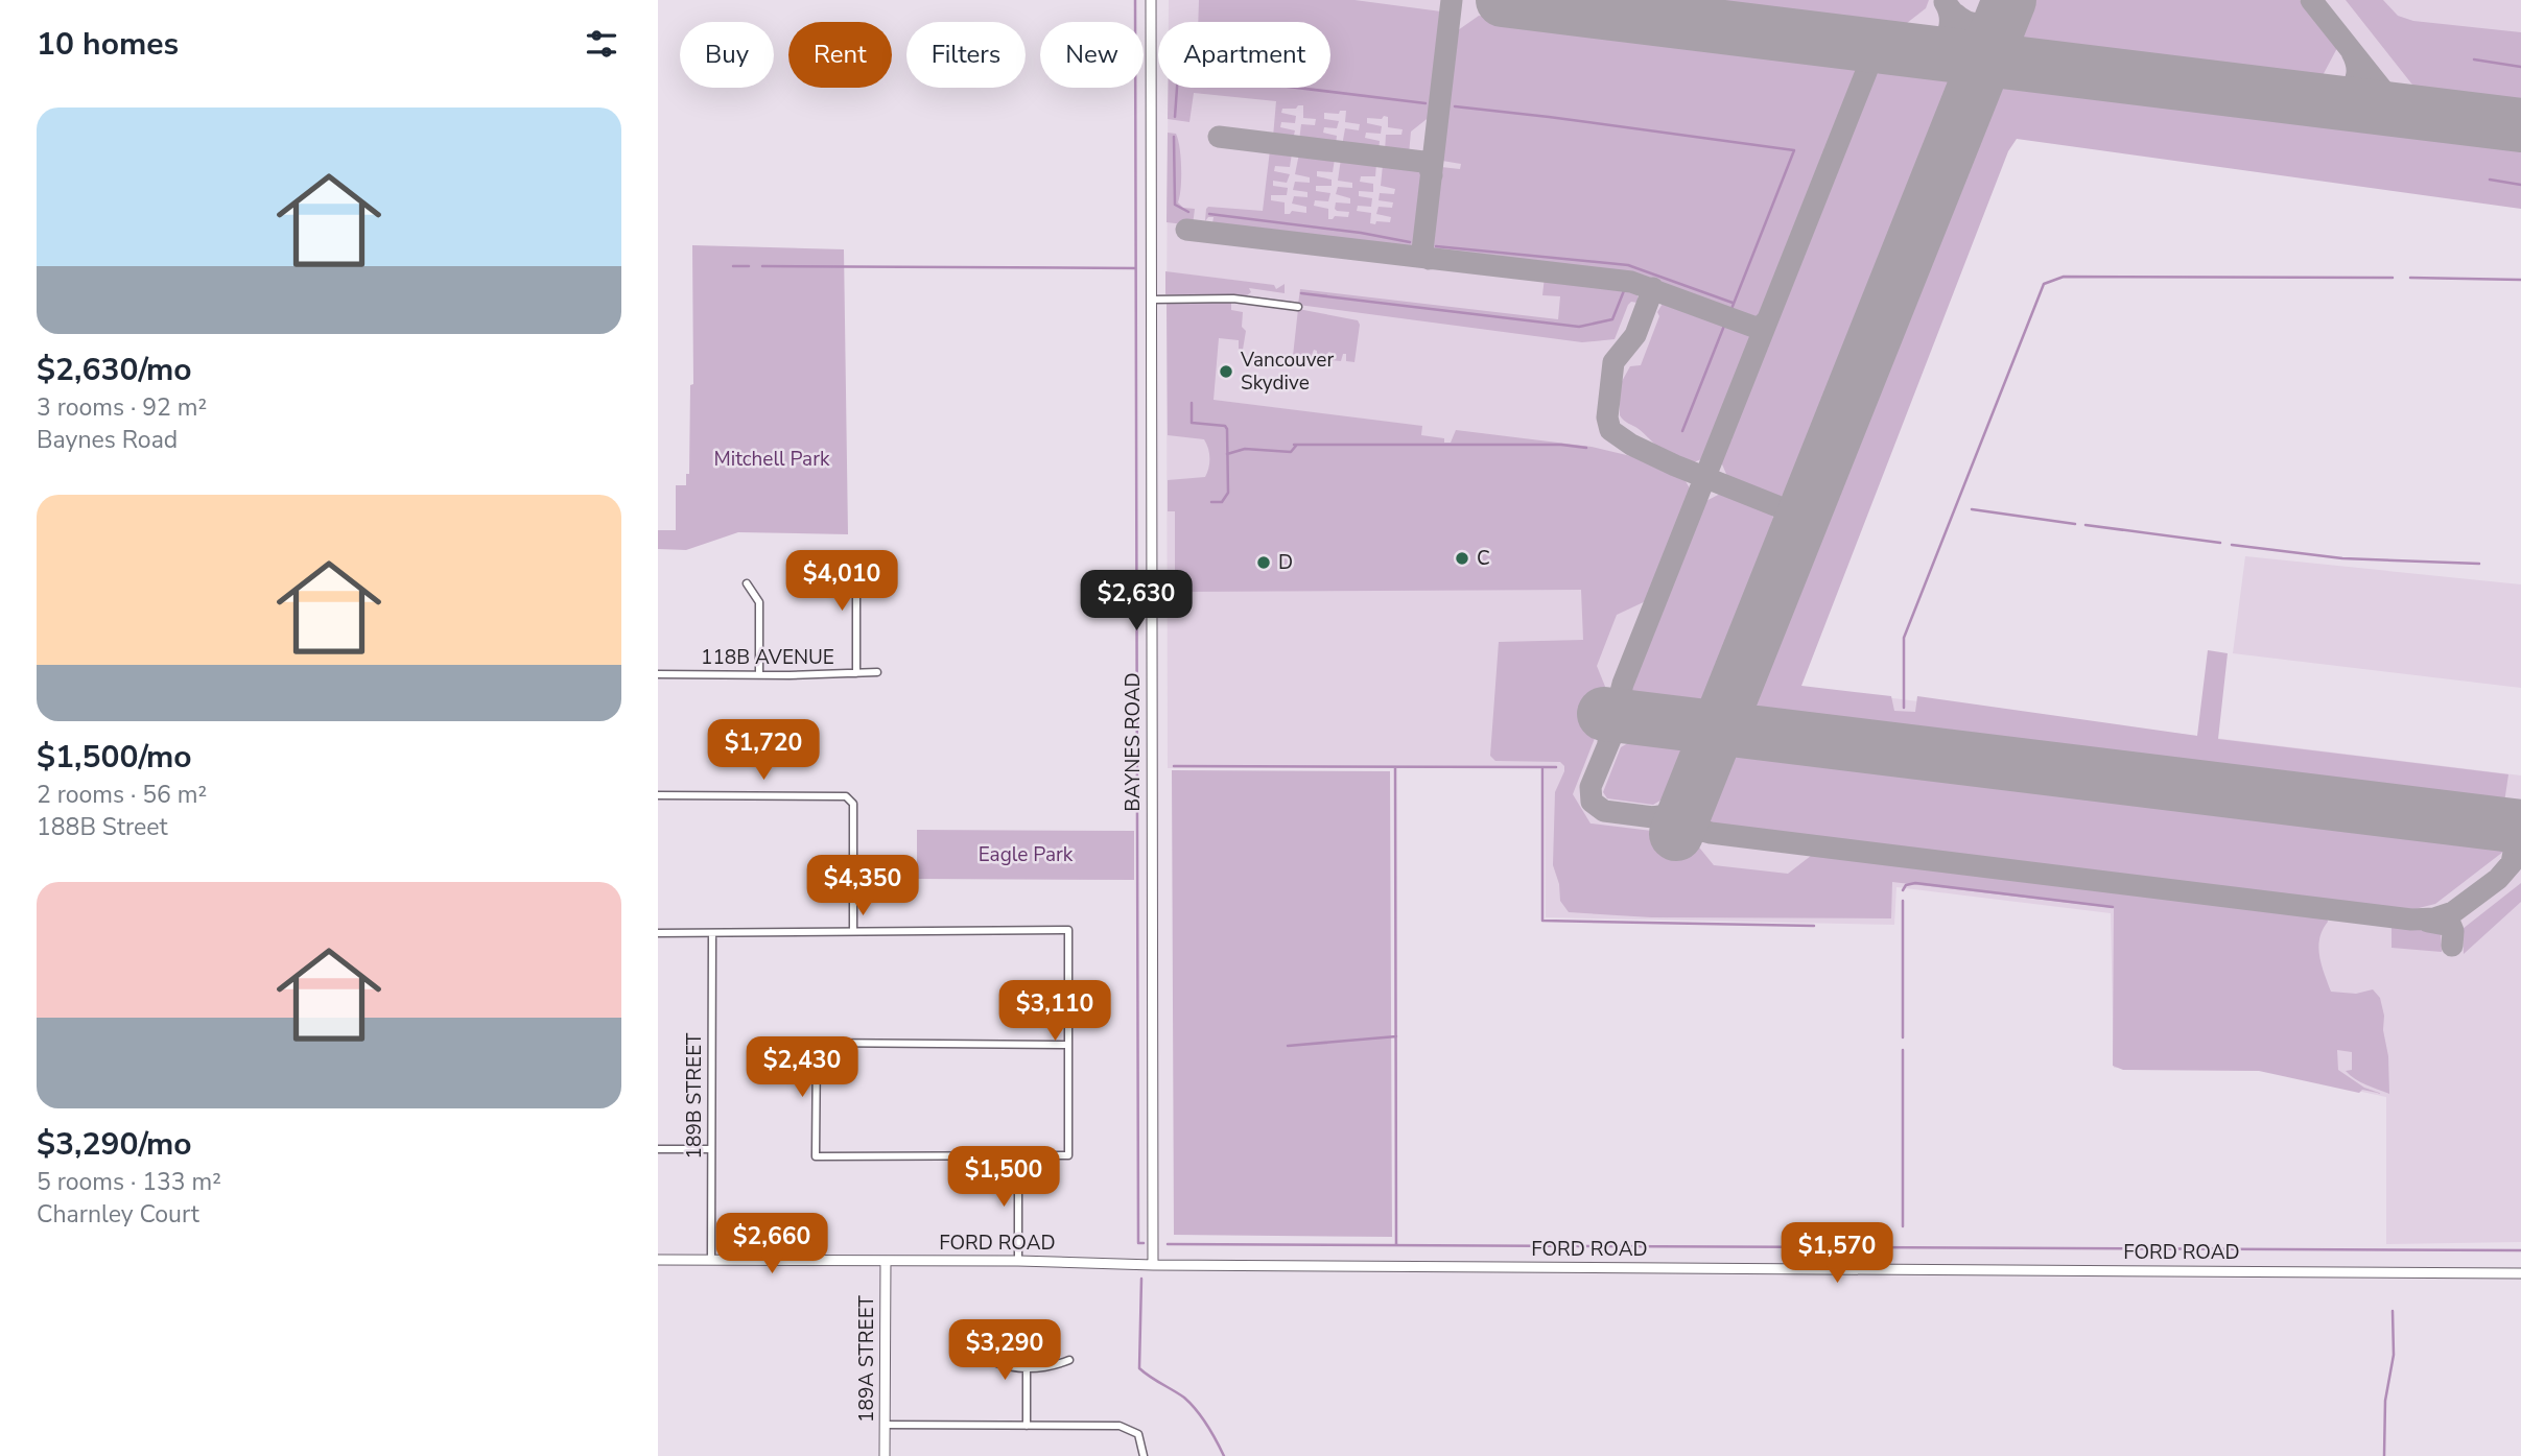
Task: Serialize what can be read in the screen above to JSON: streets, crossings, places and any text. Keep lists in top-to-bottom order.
{
  "streets": {
    "main road": ["BAYNES ROAD", "FORD ROAD", "189A STREET"],
    "street": ["118B AVENUE", "189B STREET"]
  },
  "crossings": [
    ["BAYNES ROAD", "FORD ROAD"],
    ["189B STREET", "FORD ROAD"],
    ["FORD ROAD", "189A STREET"]
  ],
  "parks": ["Mitchell Park", "Eagle Park"],
  "places": ["Vancouver Skydive", "C", "D"],
  "page": {
    "heading": "10 homes",
    "chip": [
      "Buy",
      "Rent",
      "Filters",
      "New",
      "Apartment"
    ],
    "list": [
      {
        "name": "$2,630/mo",
        "note": "3 rooms · 92 m² · Baynes Road"
      },
      {
        "name": "$1,500/mo",
        "note": "2 rooms · 56 m² · 188B Street"
      },
      {
        "name": "$3,290/mo",
        "note": "5 rooms · 133 m² · Charnley Court"
      }
    ],
    "price": [
      "$4,010",
      "$2,630",
      "$1,720",
      "$4,350",
      "$3,110",
      "$2,430",
      "$1,500",
      "$2,660",
      "$1,570",
      "$3,290"
    ]
  }
}
